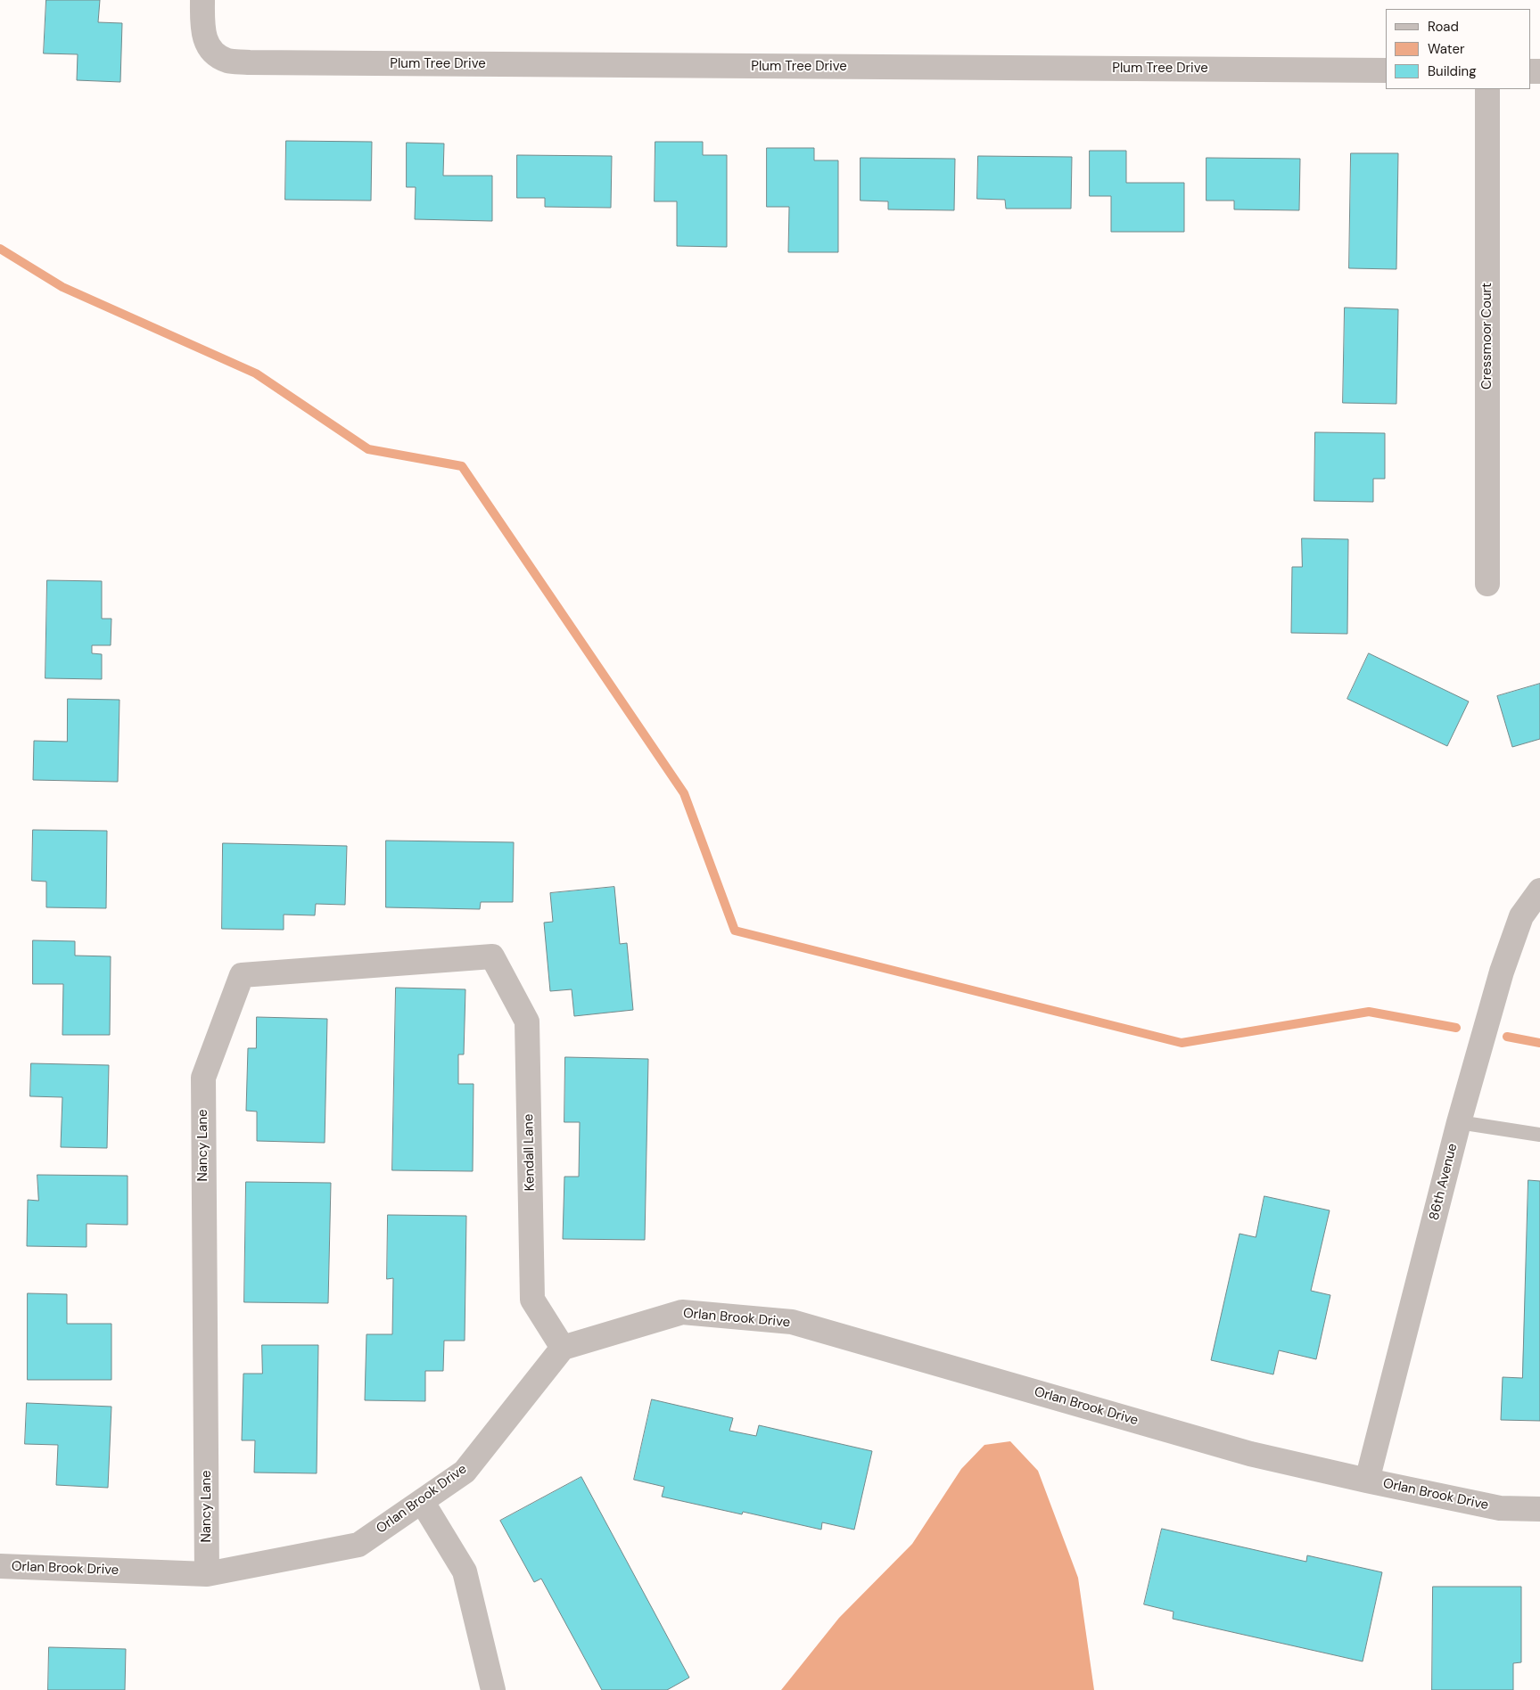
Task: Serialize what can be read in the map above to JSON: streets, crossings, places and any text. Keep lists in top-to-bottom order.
{
  "streets": {
    "street": [
      "Plum Tree Drive",
      "Cressmoor Court",
      "Nancy Lane",
      "Kendall Lane",
      "86th Avenue",
      "Orlan Brook Drive"
    ]
  },
  "crossings": [
    ["Nancy Lane", "Kendall Lane"],
    ["Nancy Lane", "Orlan Brook Drive"],
    ["Kendall Lane", "Orlan Brook Drive"],
    ["86th Avenue", "Orlan Brook Drive"]
  ],
  "legend": ["Road", "Water", "Building"]
}
